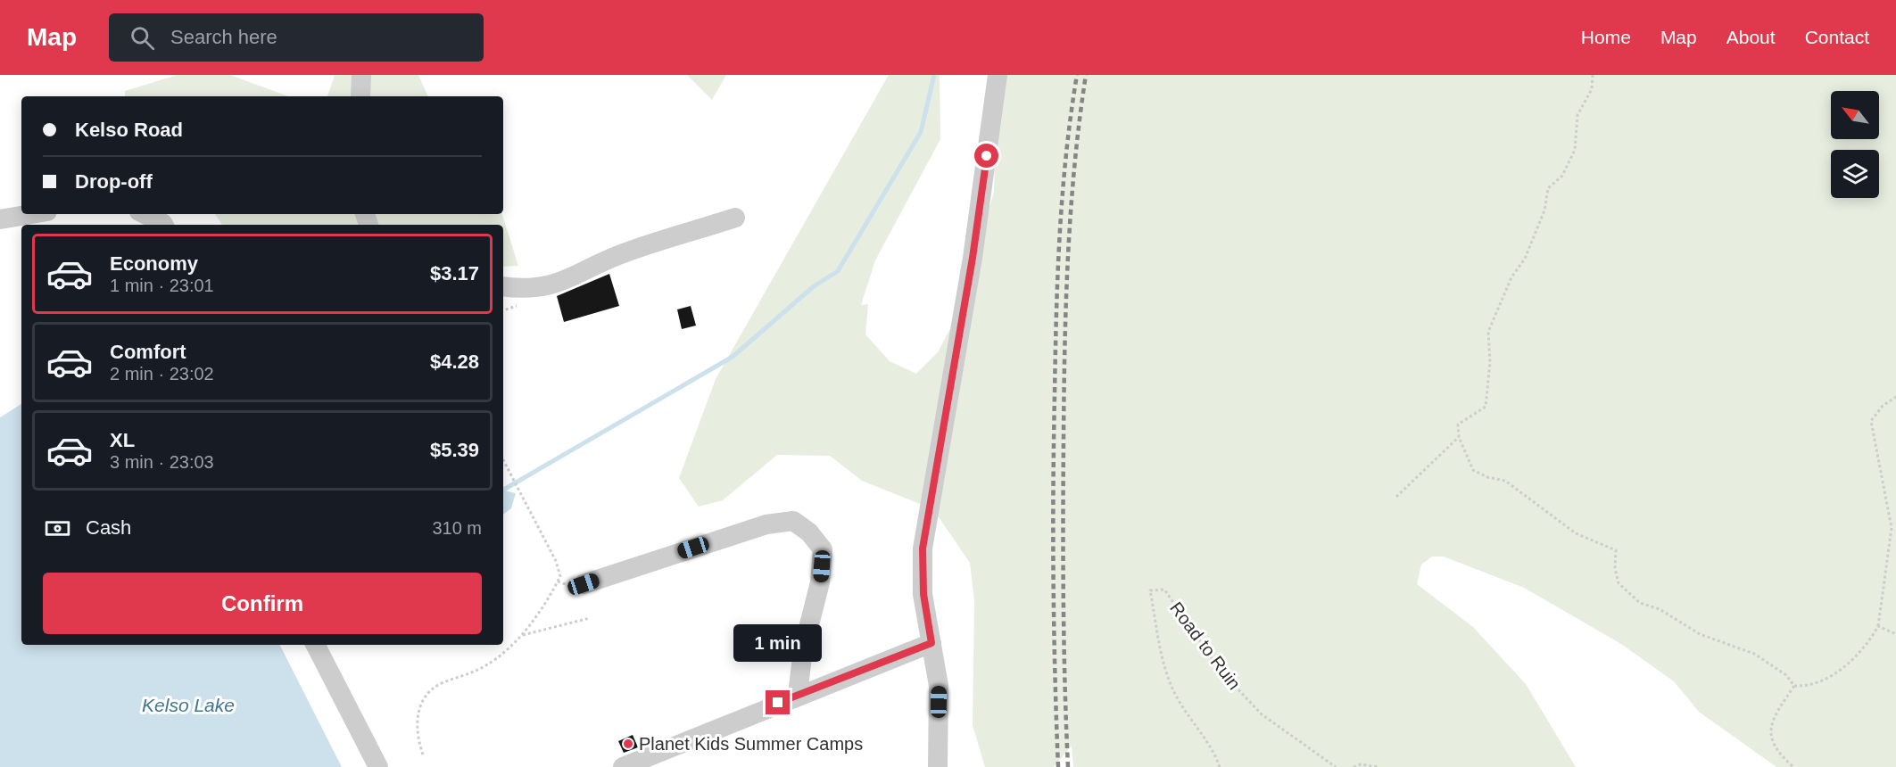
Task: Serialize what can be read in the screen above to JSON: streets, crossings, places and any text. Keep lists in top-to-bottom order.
{
  "streets": {
    "path": ["Road to Ruin"]
  },
  "water": ["Kelso Lake"],
  "places": ["Planet Kids Summer Camps"],
  "north": "top left",
  "page": {
    "header": "Map",
    "search": "Search here",
    "nav": [
      "Home",
      "Map",
      "About",
      "Contact"
    ],
    "banner": ["Kelso Road", "Drop-off"],
    "list": [
      {
        "name": "Economy",
        "note": "1 min · 23:01",
        "value": "$3.17"
      },
      {
        "name": "Comfort",
        "note": "2 min · 23:02",
        "value": "$4.28"
      },
      {
        "name": "XL",
        "note": "3 min · 23:03",
        "value": "$5.39"
      }
    ],
    "pay": ["Cash", "310 m"],
    "buttons": "Confirm",
    "bubble": "1 min"
  }
}
